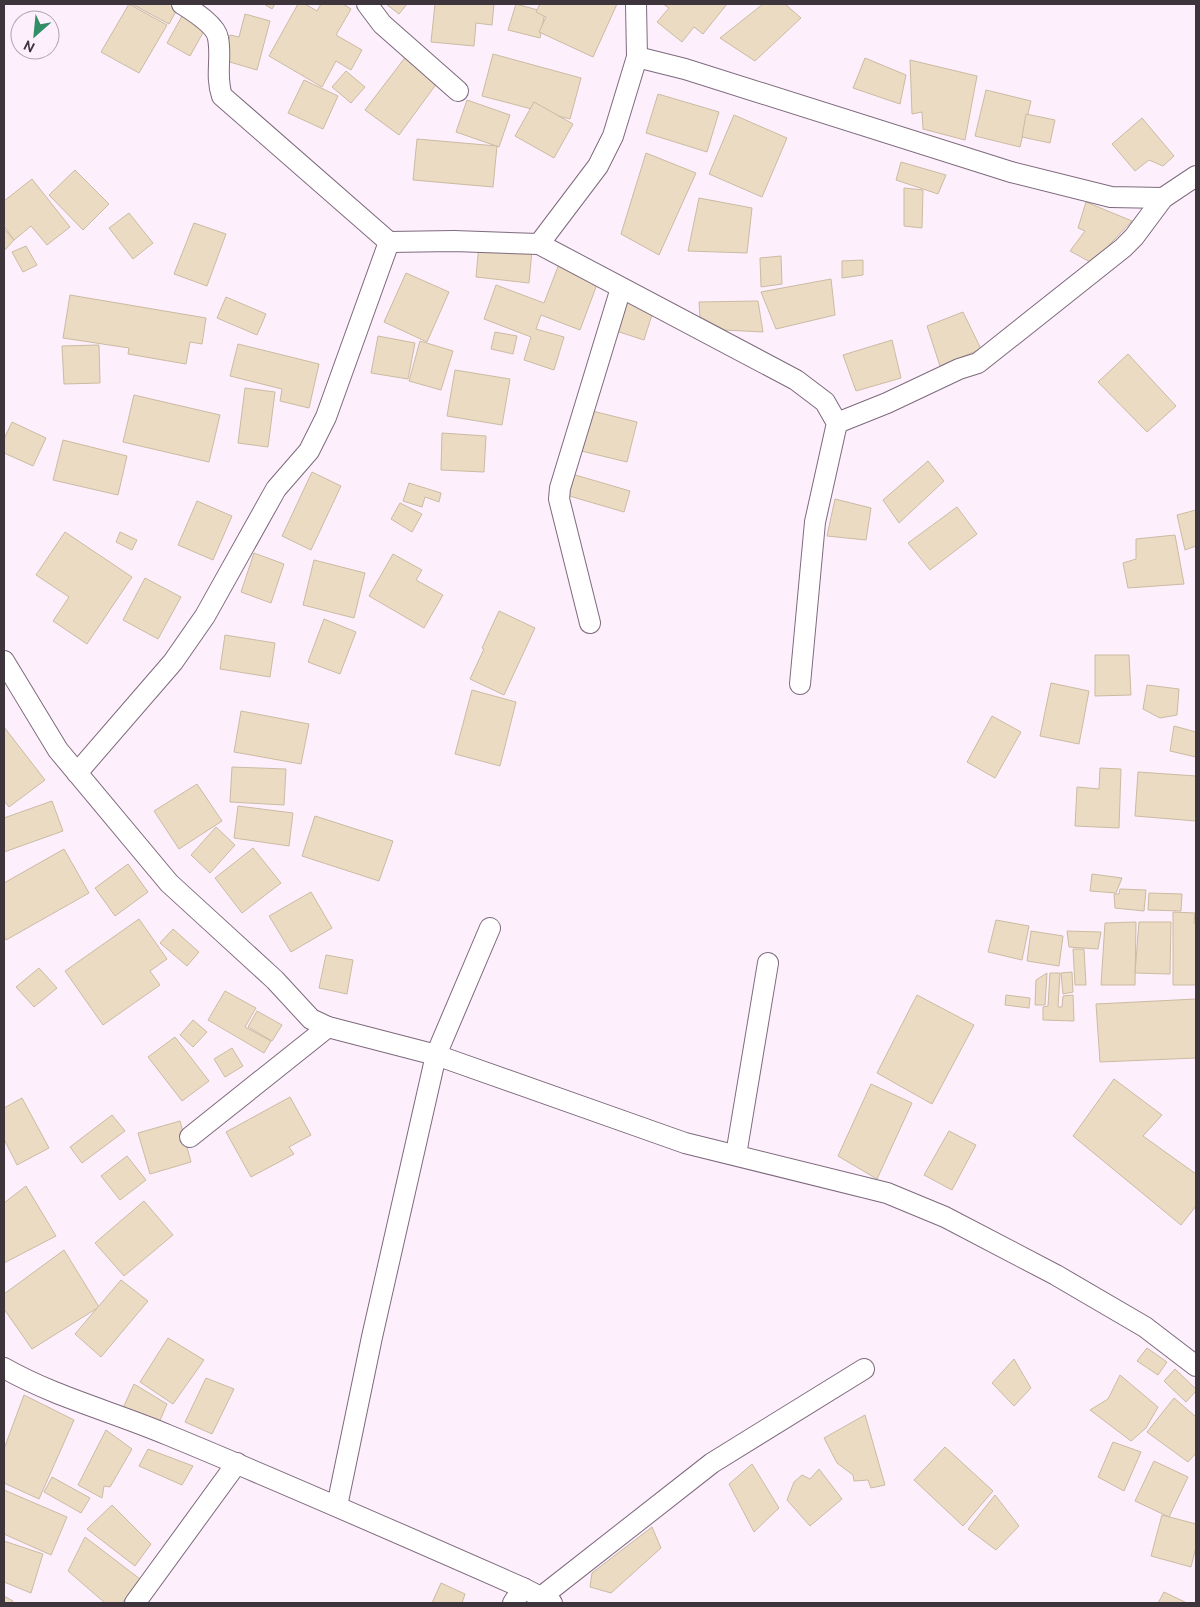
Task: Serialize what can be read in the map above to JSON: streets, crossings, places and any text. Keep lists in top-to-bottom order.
{
  "north": "bottom left"
}
